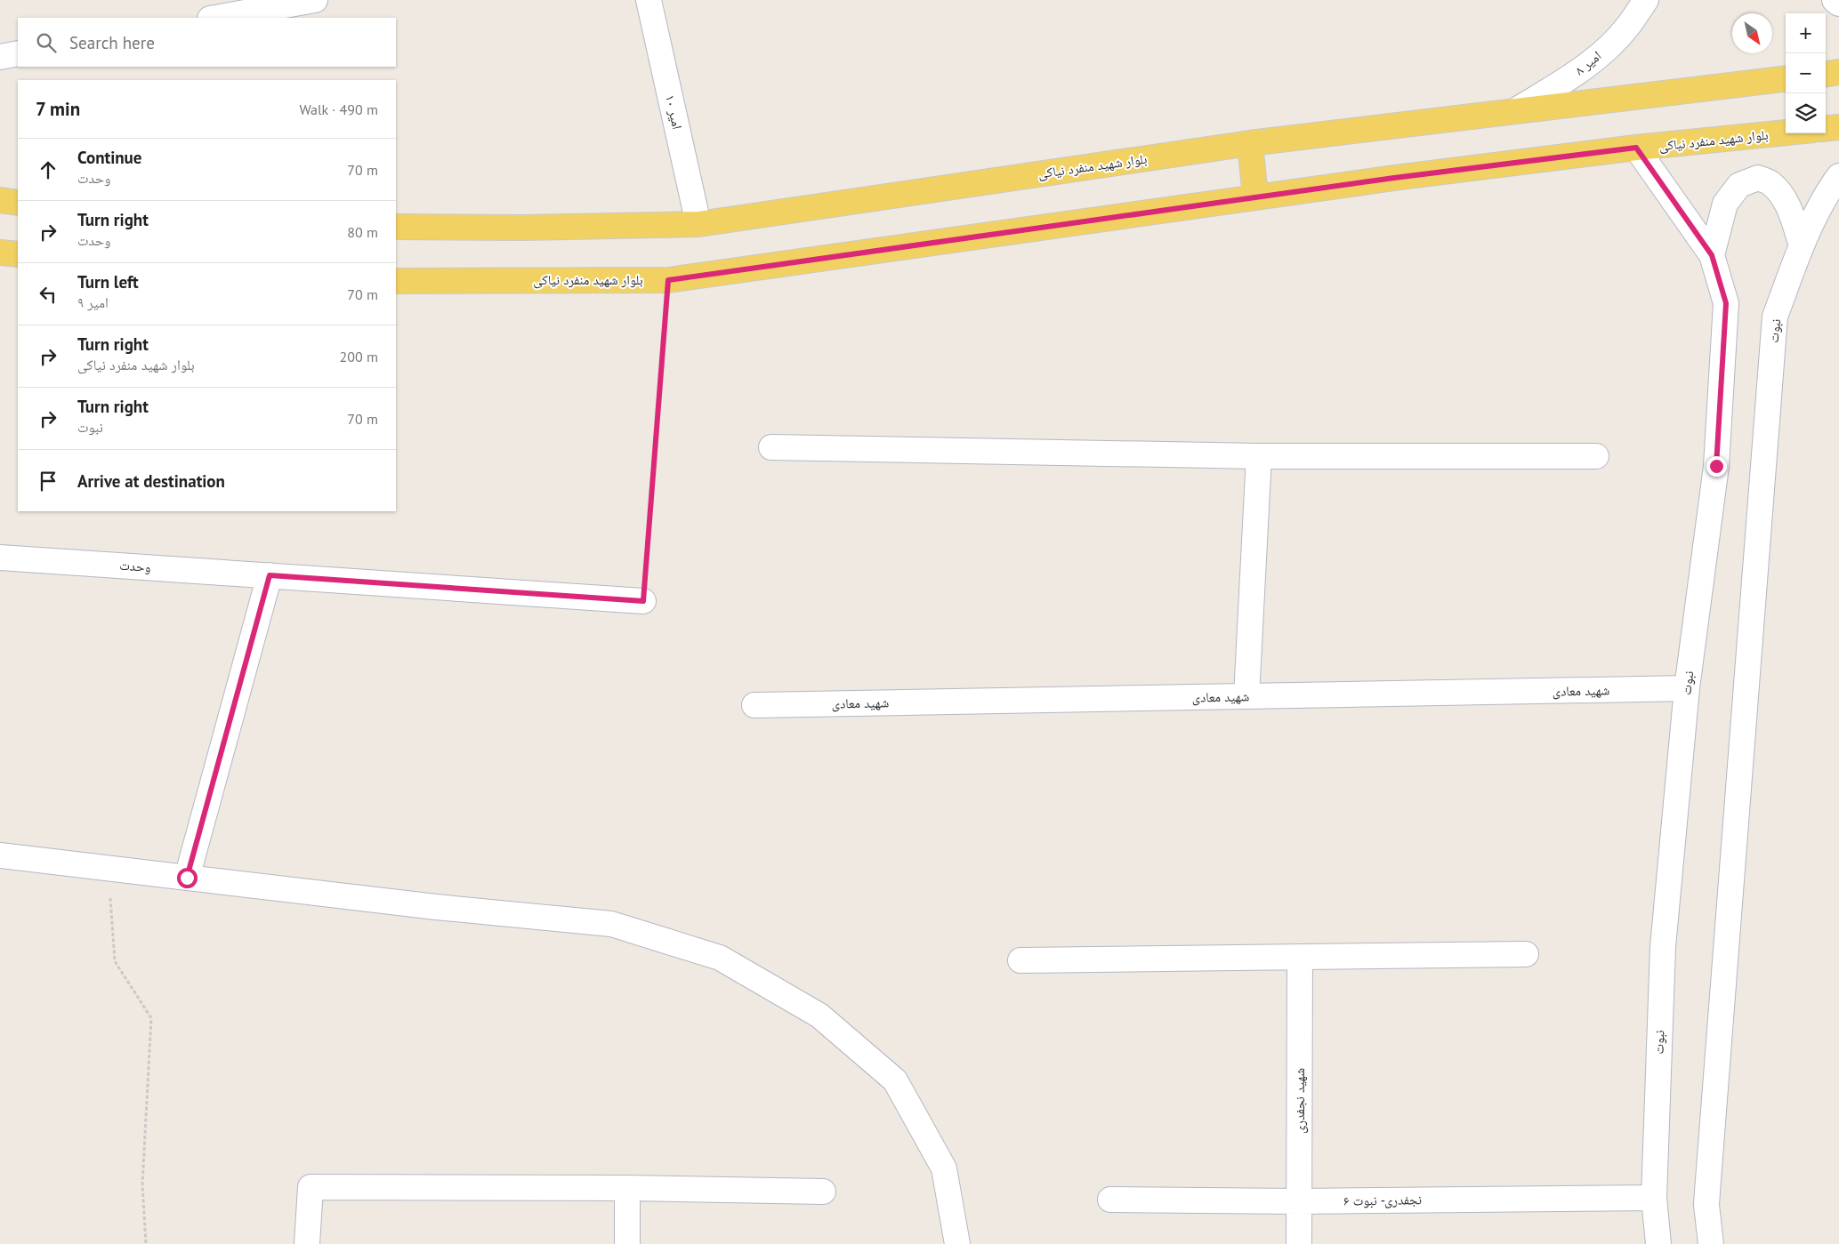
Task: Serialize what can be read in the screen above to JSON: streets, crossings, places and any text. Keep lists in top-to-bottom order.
{
  "streets": {
    "main road": ["بلوار شهید منفرد نیاکی"],
    "street": [
      "امیر ۸",
      "امیر ۱۰",
      "نبوت",
      "وحدت",
      "شهید معادی",
      "شهید نجفدری",
      "نجفدری- نبوت ۶"
    ]
  },
  "crossings": [
    ["امیر ۸", "بلوار شهید منفرد نیاکی"],
    ["امیر ۱۰", "بلوار شهید منفرد نیاکی"],
    ["بلوار شهید منفرد نیاکی", "نبوت"],
    ["نبوت", "شهید معادی"],
    ["نبوت", "نجفدری- نبوت ۶"],
    ["شهید نجفدری", "نجفدری- نبوت ۶"]
  ],
  "north": "bottom right",
  "page": {
    "map_buttons": ["+", "−"],
    "search": "Search here",
    "heading": ["7 min", "Walk · 490 m"],
    "list": [
      ["Continue", "وحدت", "70 m"],
      ["Turn right", "وحدت", "80 m"],
      ["Turn left", "امیر ۹", "70 m"],
      ["Turn right", "بلوار شهید منفرد نیاکی", "200 m"],
      ["Turn right", "نبوت", "70 m"],
      "Arrive at destination"
    ]
  }
}
